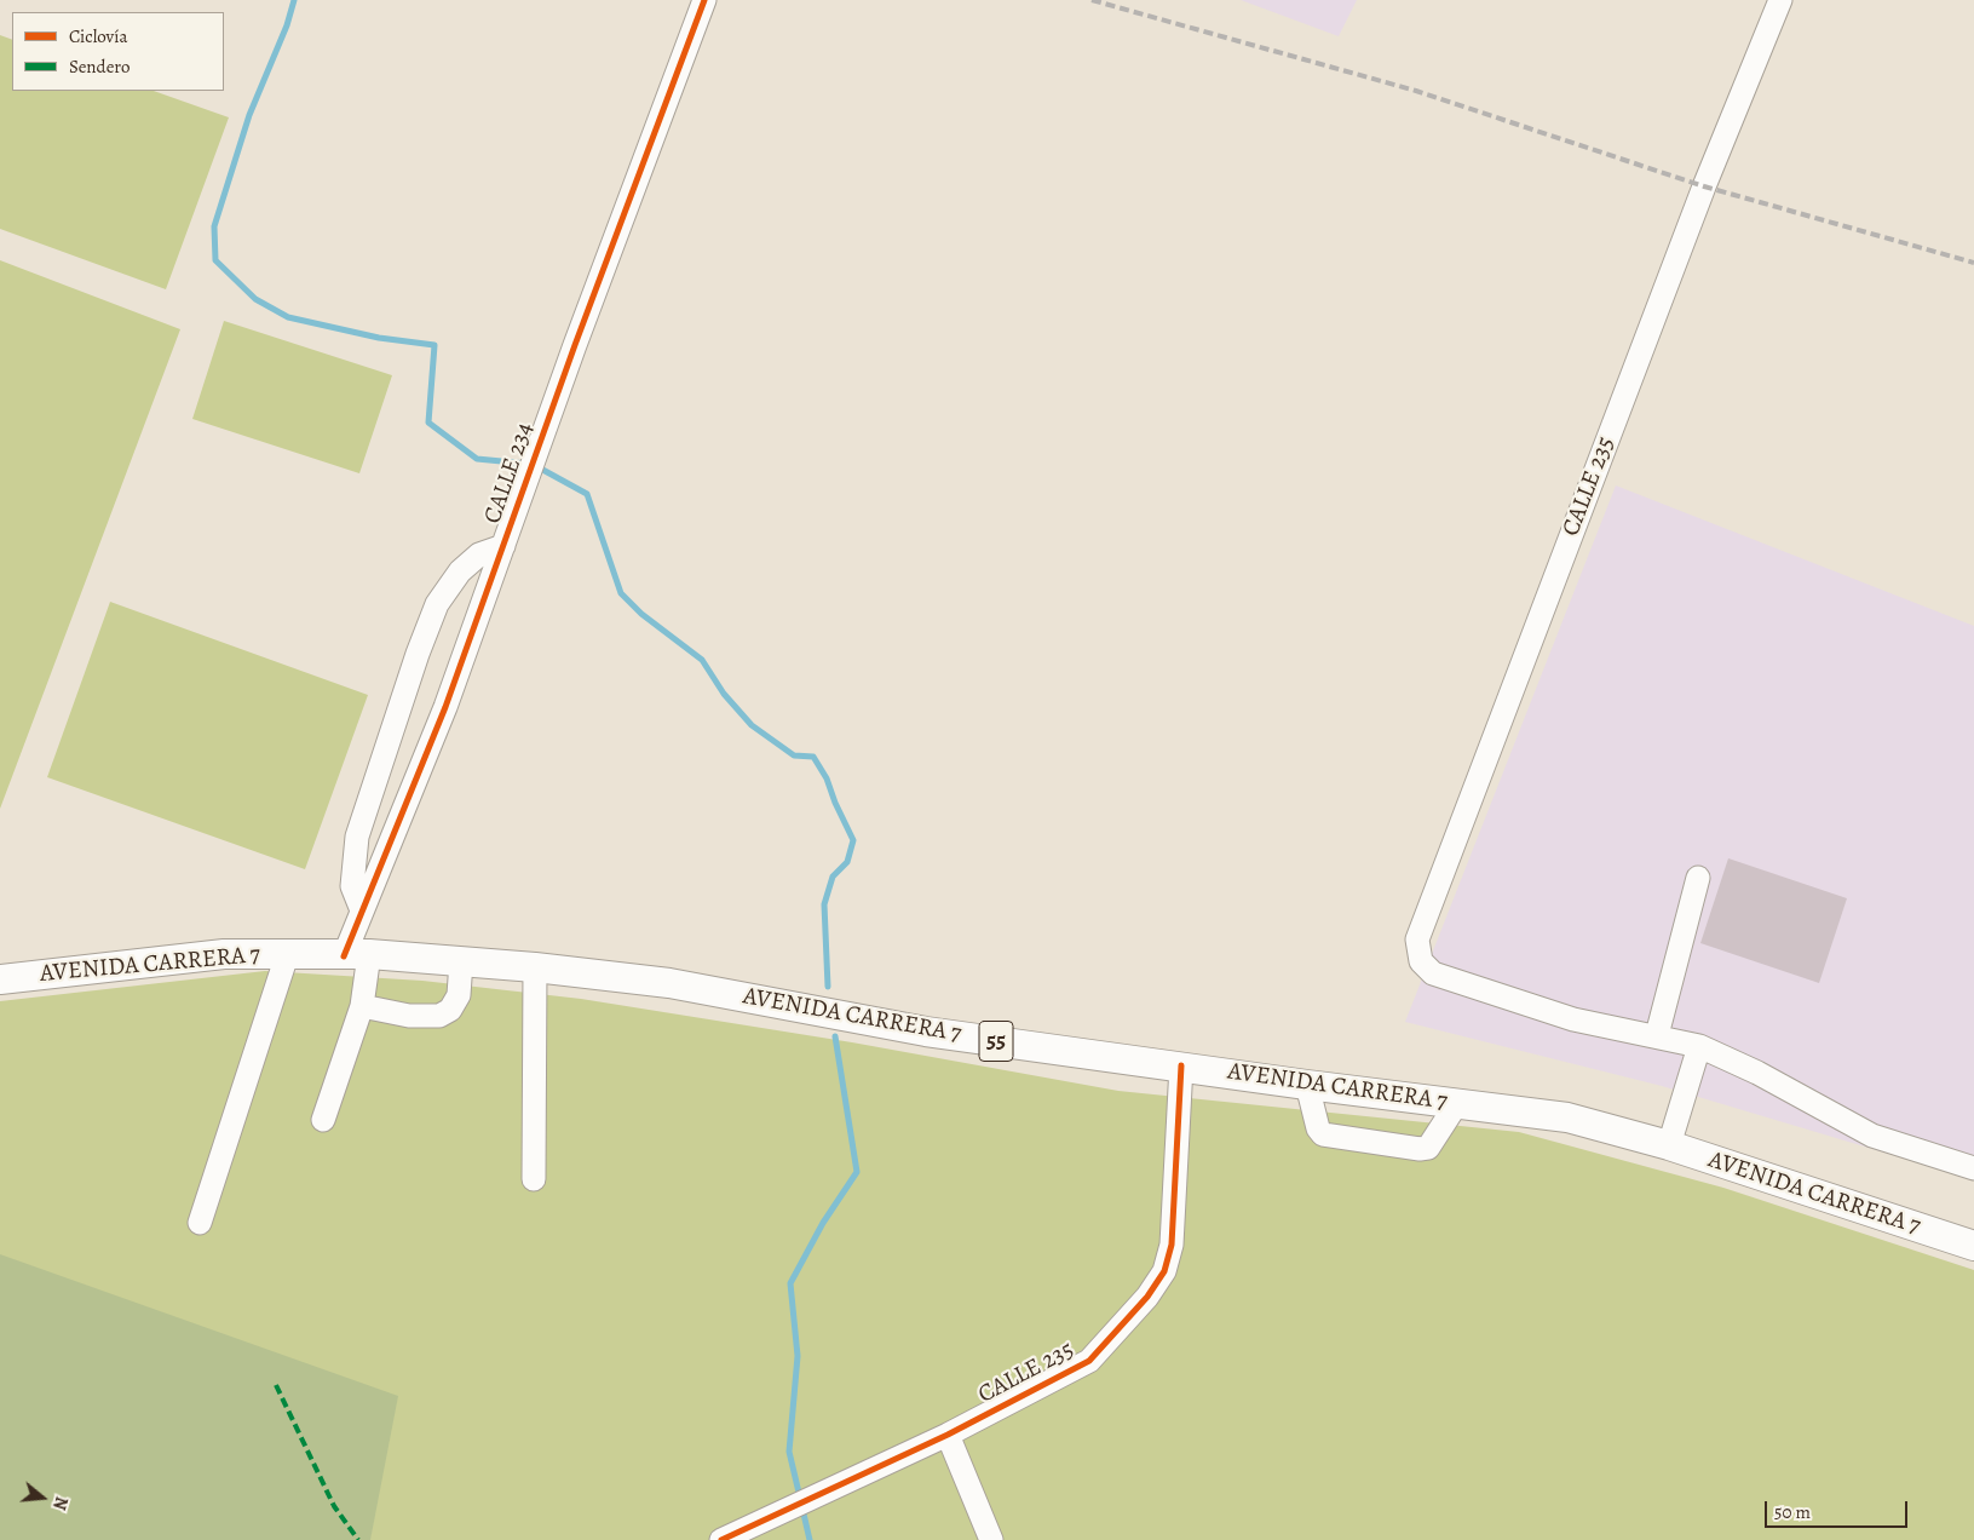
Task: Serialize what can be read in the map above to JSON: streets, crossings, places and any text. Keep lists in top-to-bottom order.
{
  "streets": {
    "main road": ["AVENIDA CARRERA 7", "55"],
    "street": ["CALLE 234", "CALLE 235"]
  },
  "crossings": [
    ["CALLE 234", "AVENIDA CARRERA 7"],
    ["CALLE 235", "AVENIDA CARRERA 7"]
  ],
  "legend": ["Ciclovía", "Sendero"],
  "scale_bar": "50 m",
  "north": "right"
}
